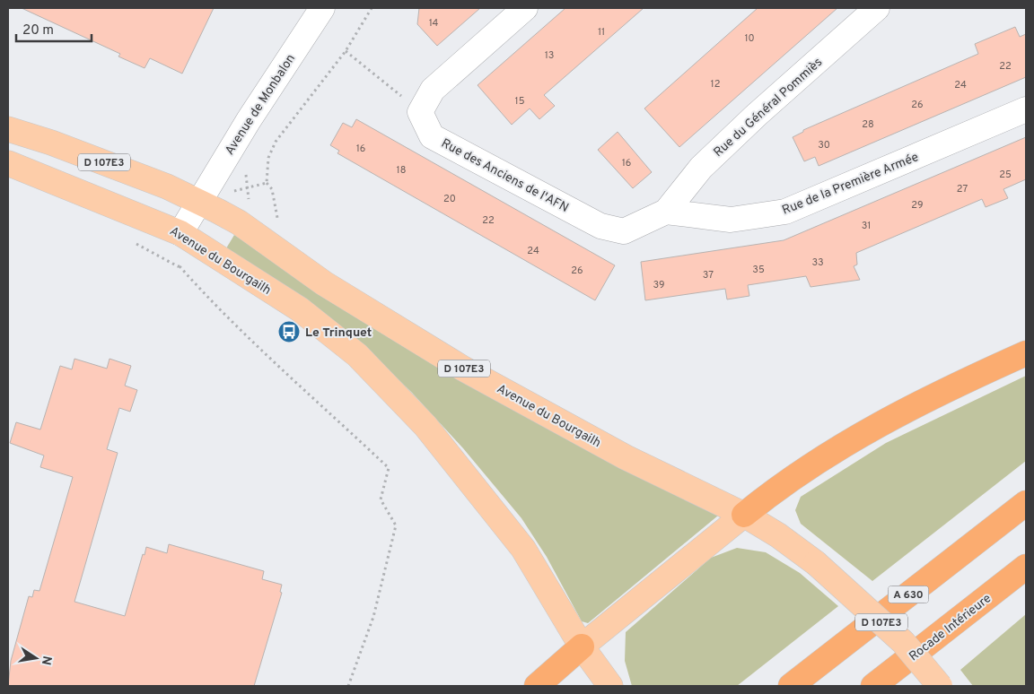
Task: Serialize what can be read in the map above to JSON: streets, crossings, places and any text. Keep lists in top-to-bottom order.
{
  "streets": {
    "highway": ["A 630", "Rocade Intérieure"],
    "main road": ["D 107E3", "Avenue du Bourgailh"],
    "street": [
      "Avenue de Monbalon",
      "Rue du Général Pommiès",
      "Rue des Anciens de l'AFN",
      "Rue de la Première Armée"
    ]
  },
  "crossings": [
    ["Avenue de Monbalon", "Avenue du Bourgailh"],
    ["Rue du Général Pommiès", "Rue des Anciens de l'AFN"],
    ["Rue du Général Pommiès", "Rue de la Première Armée"],
    ["Rue des Anciens de l'AFN", "Rue de la Première Armée"]
  ],
  "places": {
    "bus stop": ["Le Trinquet"]
  },
  "house_numbers": [
    "14",
    "11",
    "10",
    "13",
    "22",
    "12",
    "24",
    "15",
    "26",
    "28",
    "30",
    "16",
    "16",
    "18",
    "25",
    "27",
    "20",
    "29",
    "22",
    "31",
    "24",
    "33",
    "35",
    "26",
    "37",
    "39"
  ],
  "scale_bar": "20 m",
  "north": "right"
}
